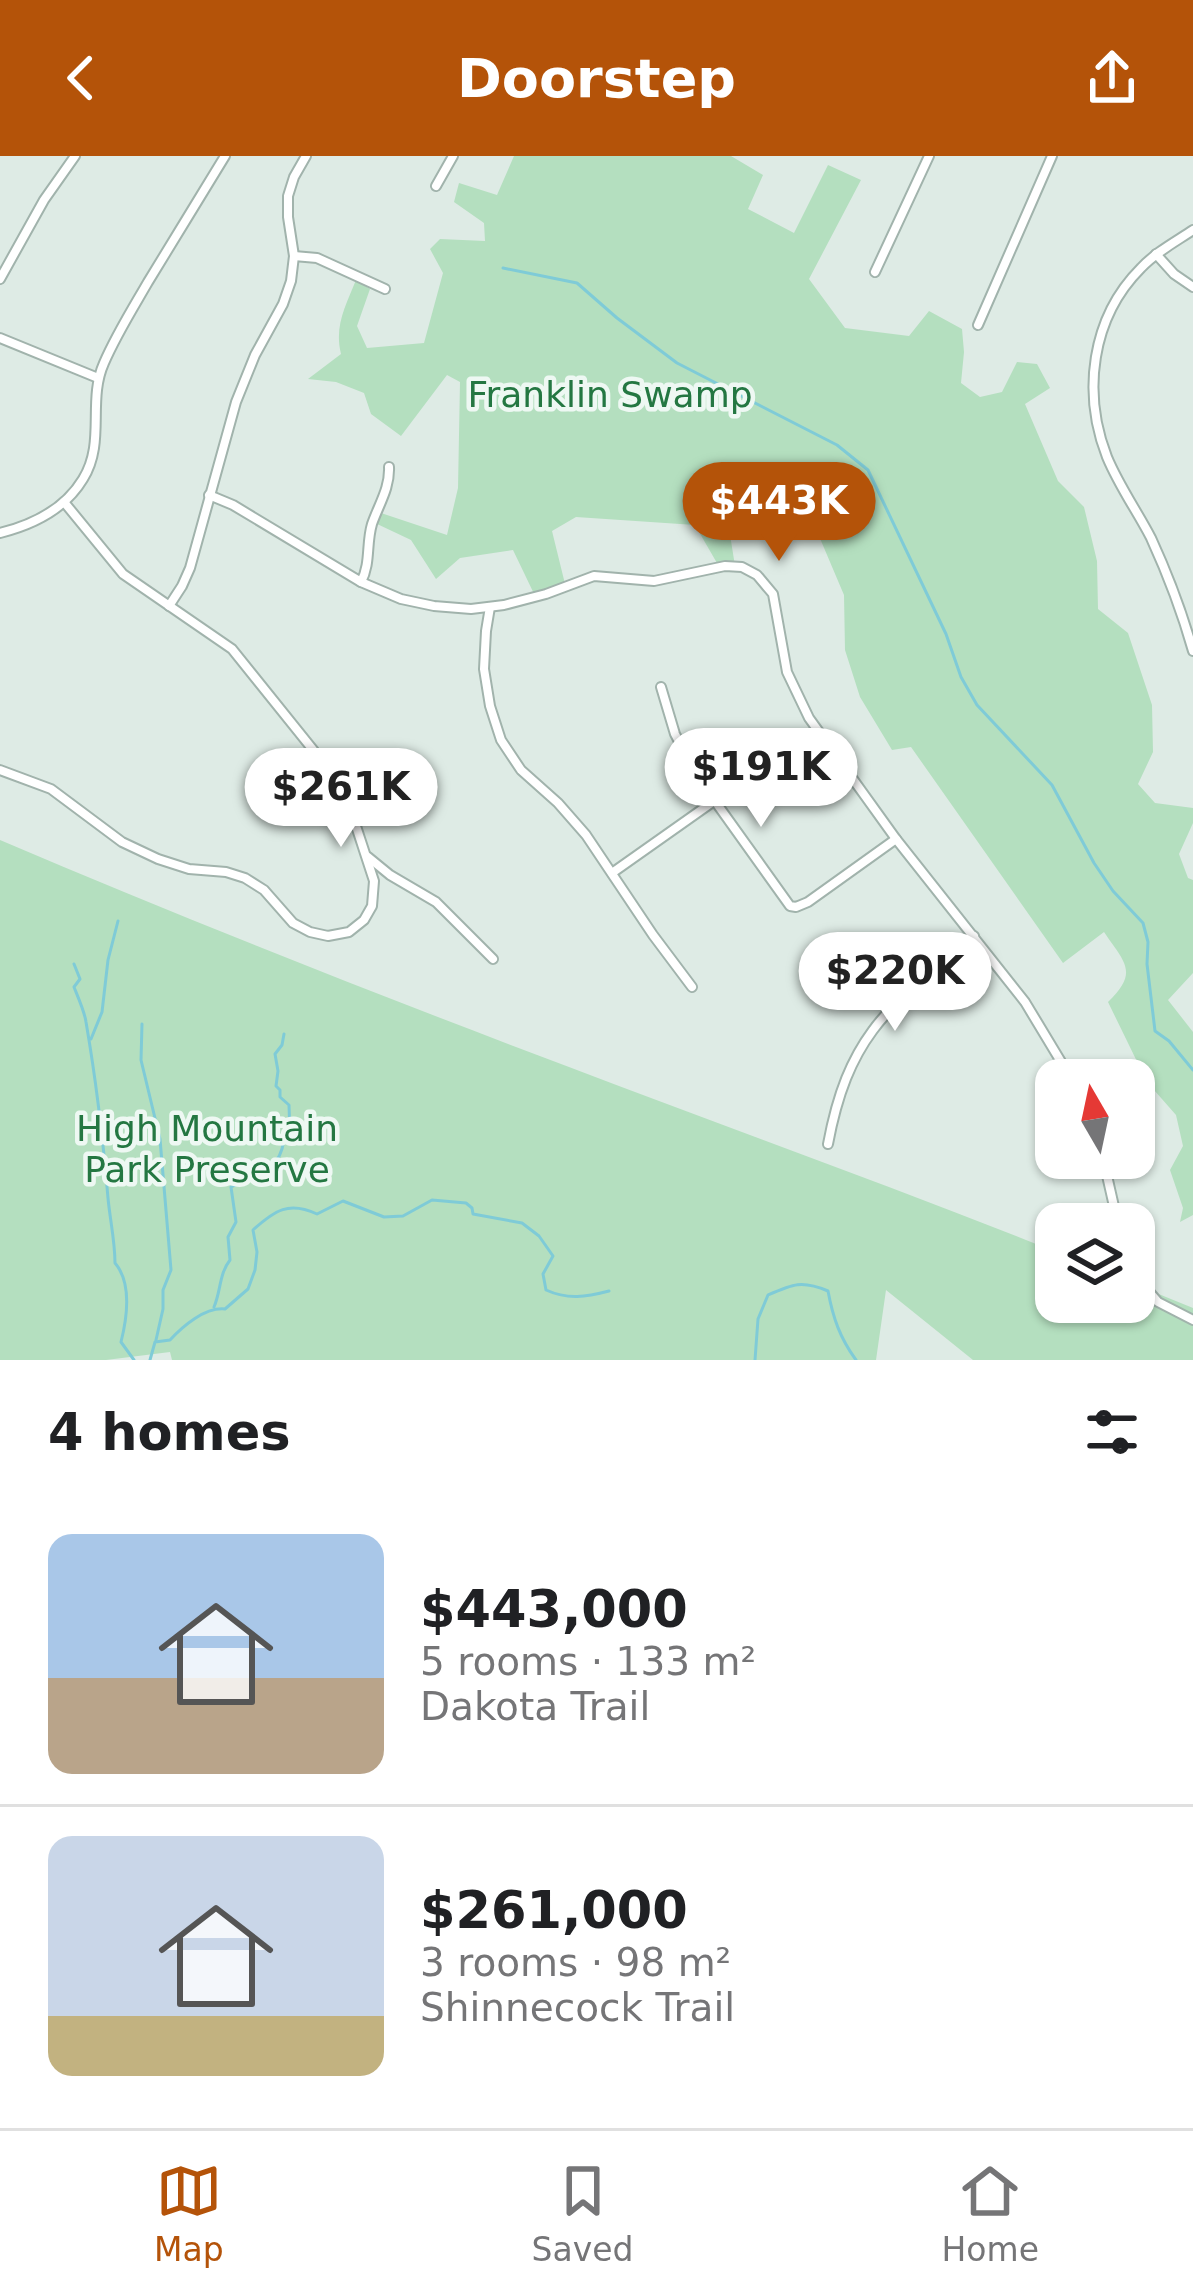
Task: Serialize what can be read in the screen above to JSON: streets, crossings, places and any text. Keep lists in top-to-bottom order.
{
  "parks": ["Franklin Swamp", "High Mountain Park Preserve"],
  "north": "top",
  "page": {
    "header": "Doorstep",
    "price": [
      "$443K",
      "$191K",
      "$261K",
      "$220K"
    ],
    "heading": "4 homes",
    "list": [
      {
        "name": "$443,000",
        "note": "5 rooms · 133 m² · Dakota Trail"
      },
      {
        "name": "$261,000",
        "note": "3 rooms · 98 m² · Shinnecock Trail"
      }
    ],
    "tabs": ["Map", "Saved", "Home"]
  }
}
